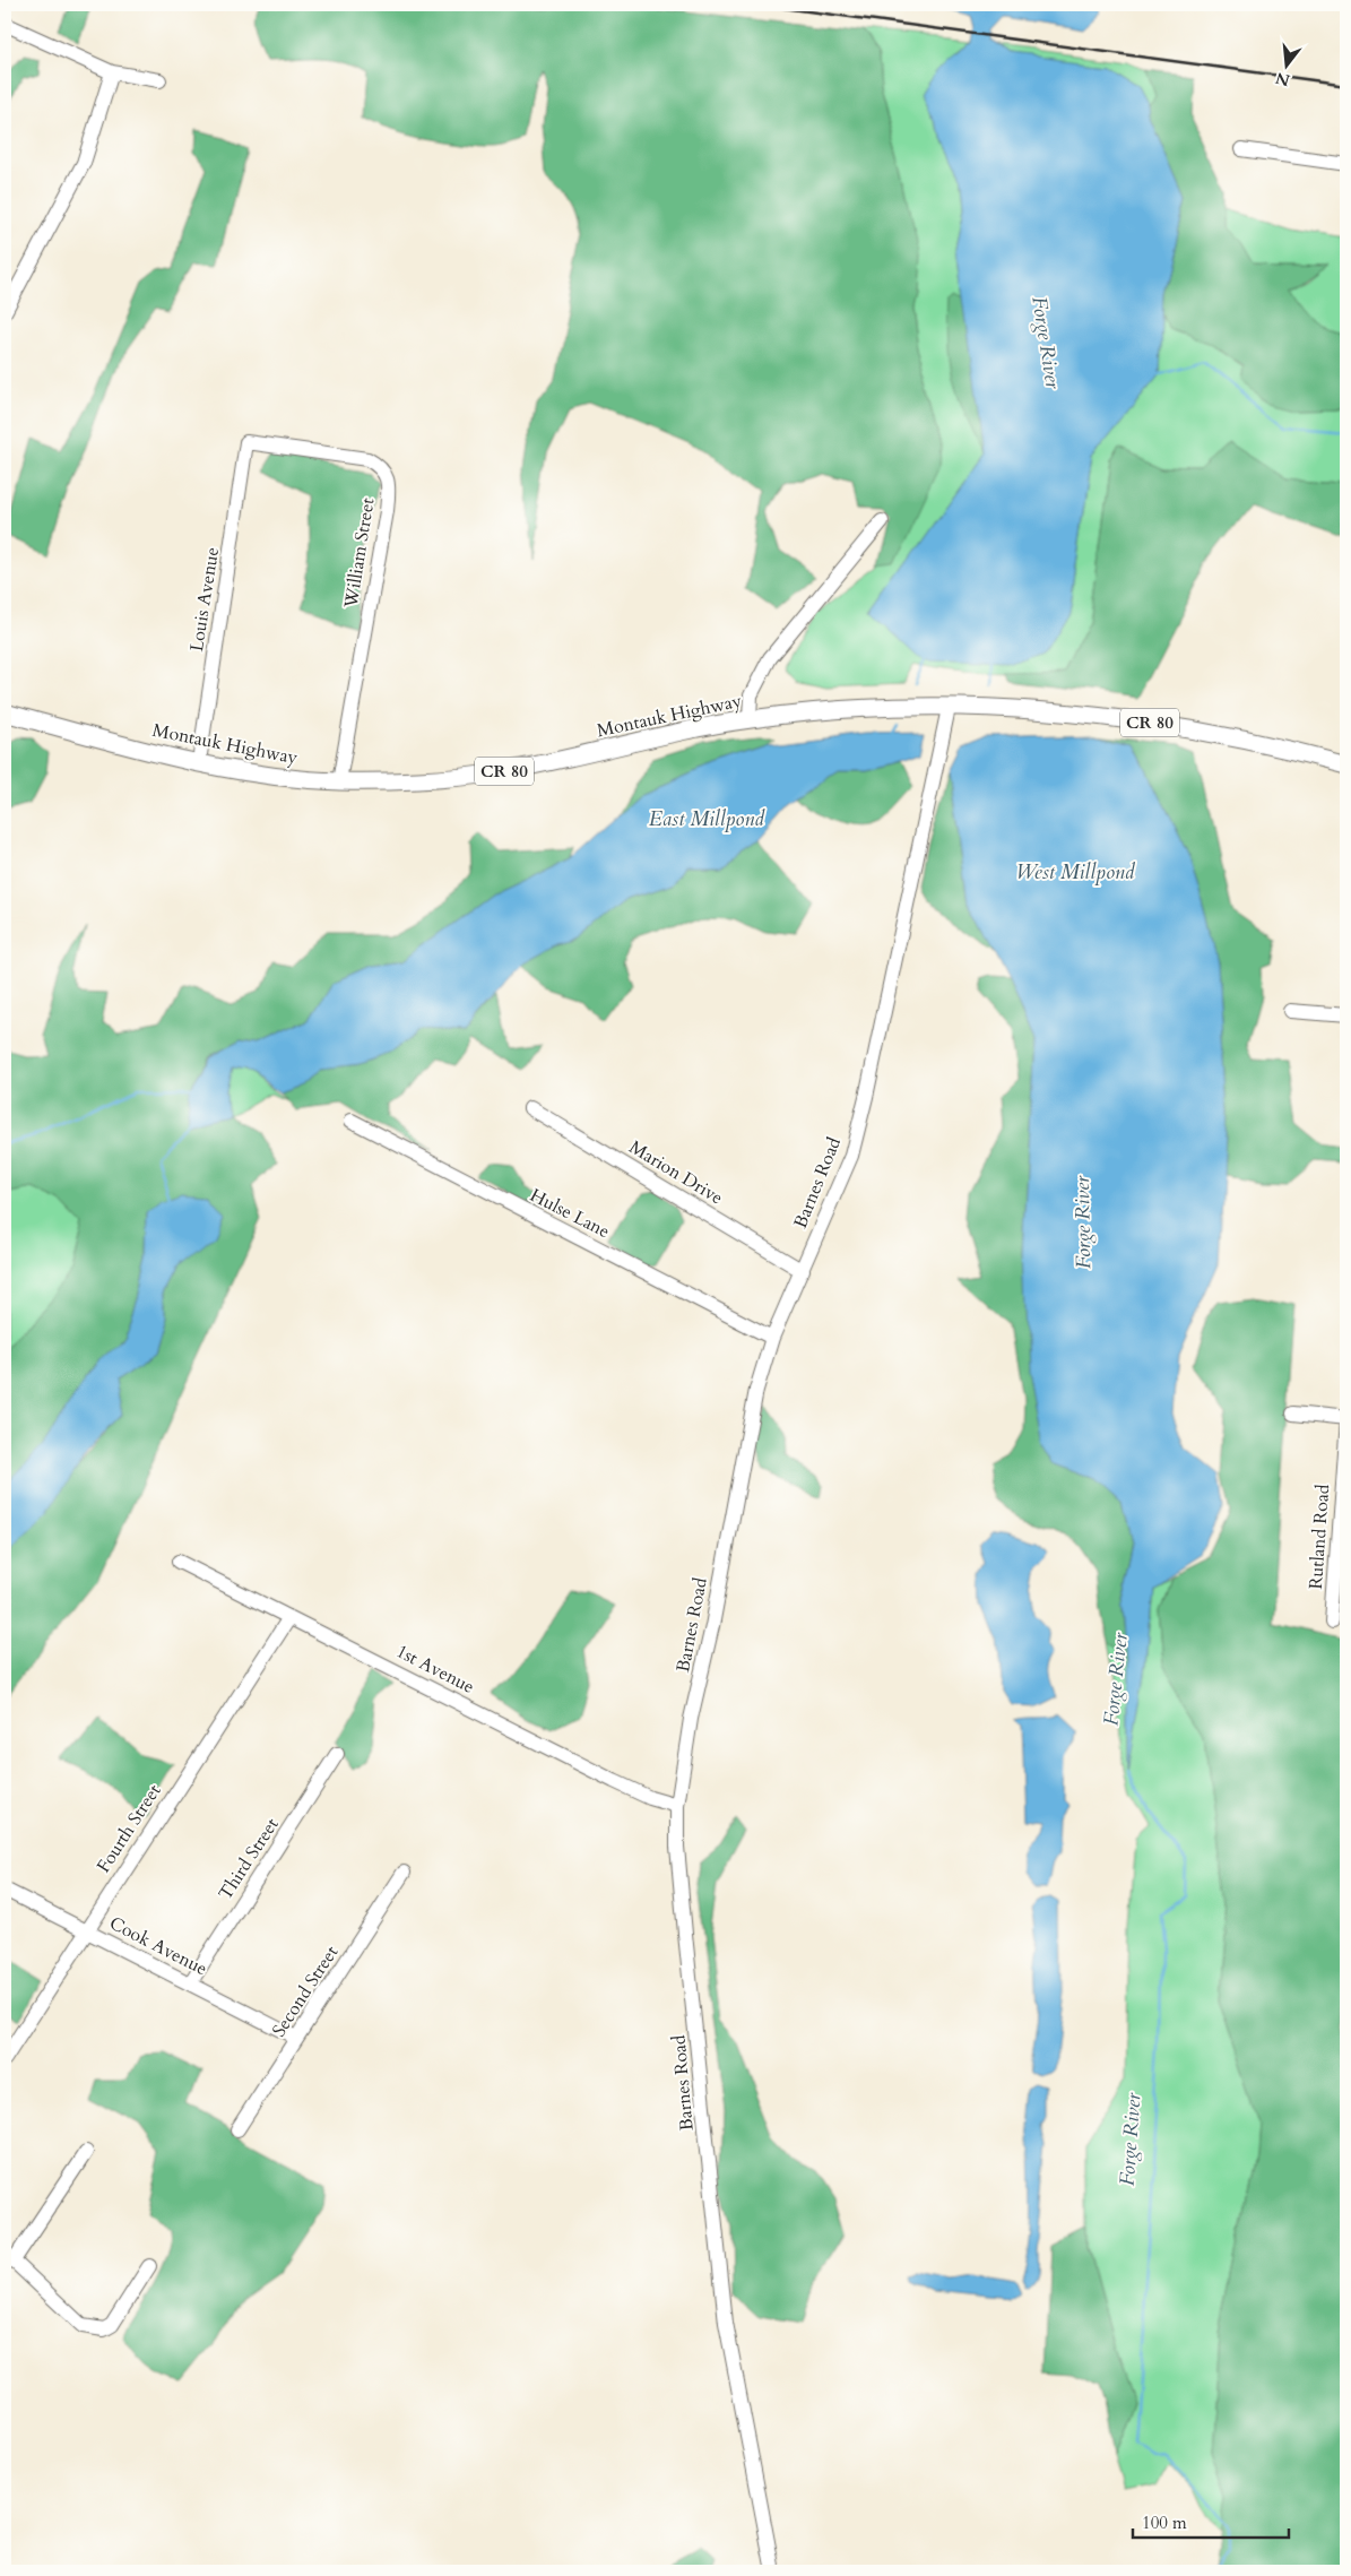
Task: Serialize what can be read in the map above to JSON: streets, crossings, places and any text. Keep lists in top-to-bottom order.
{
  "streets": {
    "main road": ["Montauk Highway", "CR 80"],
    "street": [
      "William Street",
      "Louis Avenue",
      "Marion Drive",
      "Barnes Road",
      "Hulse Lane",
      "Rutland Road",
      "1st Avenue",
      "Fourth Street",
      "Third Street",
      "Cook Avenue",
      "Second Street"
    ]
  },
  "crossings": [
    ["William Street", "Louis Avenue"],
    ["William Street", "Montauk Highway"],
    ["Louis Avenue", "Montauk Highway"],
    ["Montauk Highway", "Barnes Road"],
    ["Marion Drive", "Barnes Road"],
    ["Barnes Road", "Hulse Lane"],
    ["Barnes Road", "1st Avenue"],
    ["1st Avenue", "Fourth Street"],
    ["Fourth Street", "Cook Avenue"],
    ["Third Street", "Cook Avenue"],
    ["Cook Avenue", "Second Street"]
  ],
  "water": ["Forge River", "East Millpond", "West Millpond"],
  "scale_bar": "100 m",
  "north": "bottom"
}
